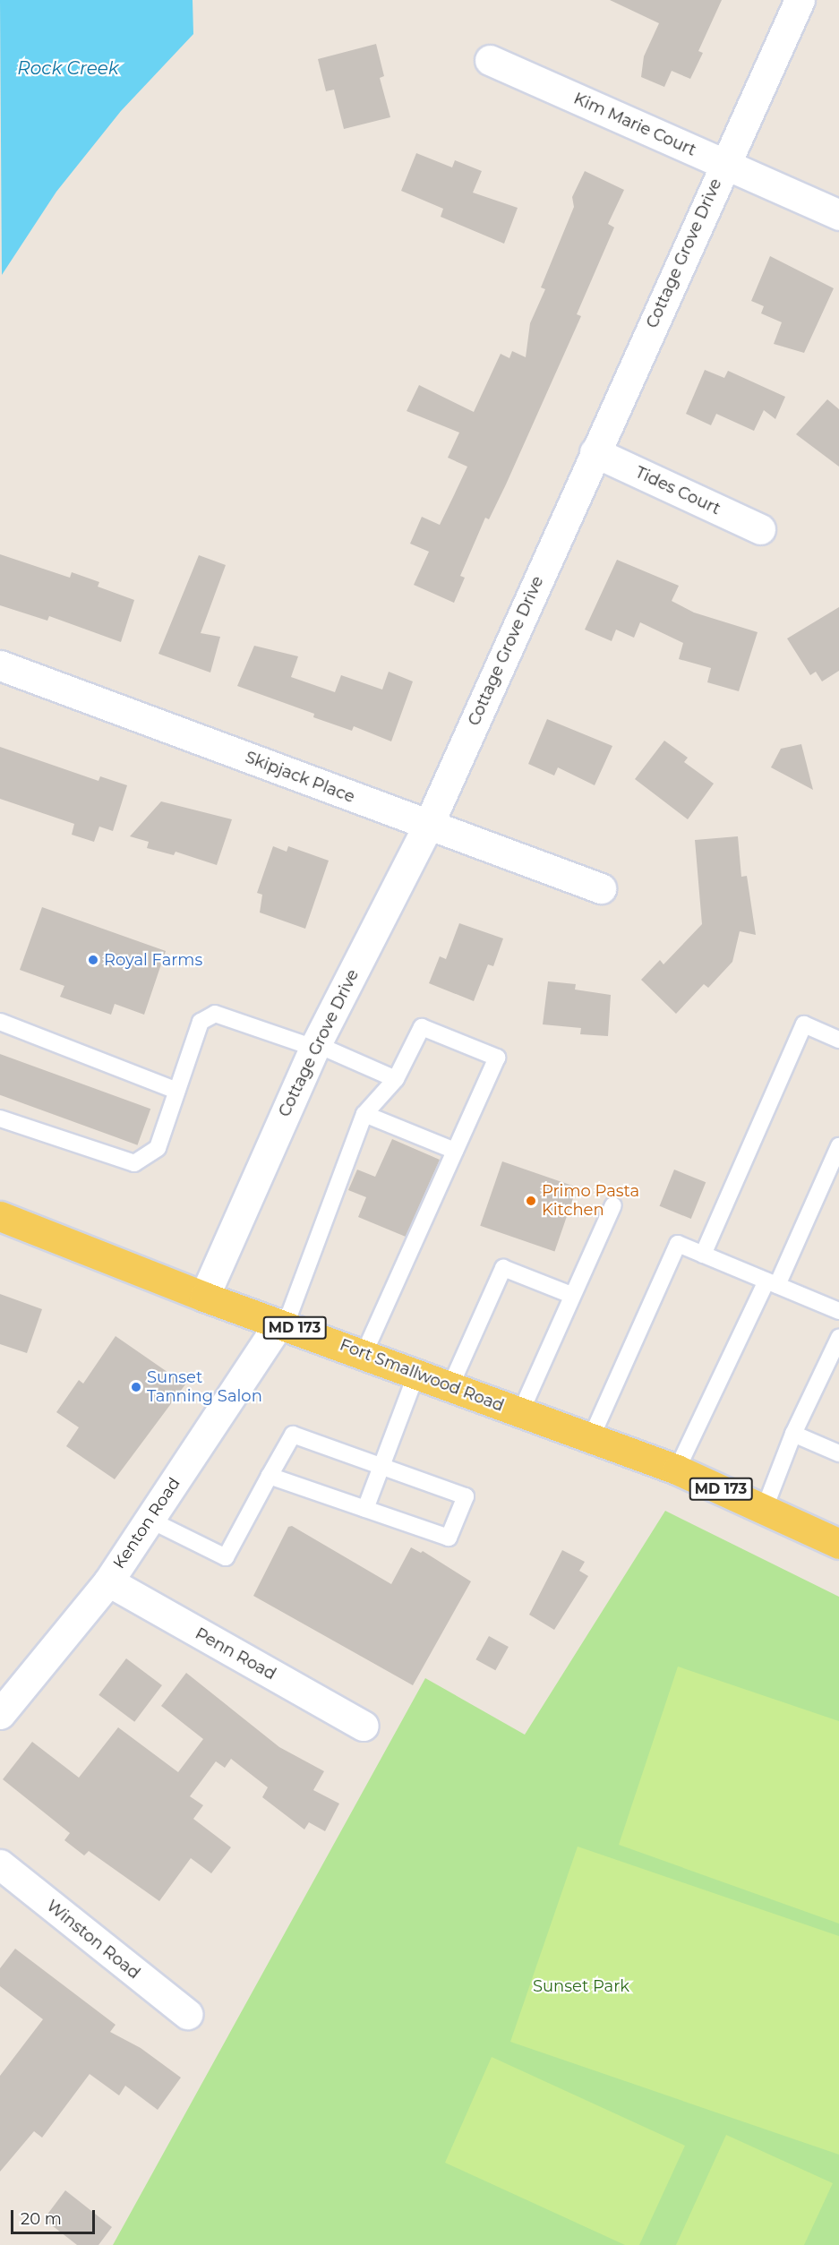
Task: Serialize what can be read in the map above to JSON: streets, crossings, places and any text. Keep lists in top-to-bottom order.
{
  "streets": {
    "main road": ["MD 173", "Fort Smallwood Road"],
    "street": [
      "Kim Marie Court",
      "Cottage Grove Drive",
      "Tides Court",
      "Skipjack Place",
      "Kenton Road",
      "Penn Road",
      "Winston Road"
    ]
  },
  "crossings": [
    ["Kim Marie Court", "Cottage Grove Drive"],
    ["Cottage Grove Drive", "Tides Court"],
    ["Cottage Grove Drive", "Skipjack Place"],
    ["Cottage Grove Drive", "Fort Smallwood Road"],
    ["Fort Smallwood Road", "Kenton Road"],
    ["Kenton Road", "Penn Road"]
  ],
  "water": ["Rock Creek"],
  "parks": ["Sunset Park"],
  "places": ["Royal Farms", "Primo Pasta Kitchen", "Sunset Tanning Salon"],
  "scale_bar": "20 m"
}
